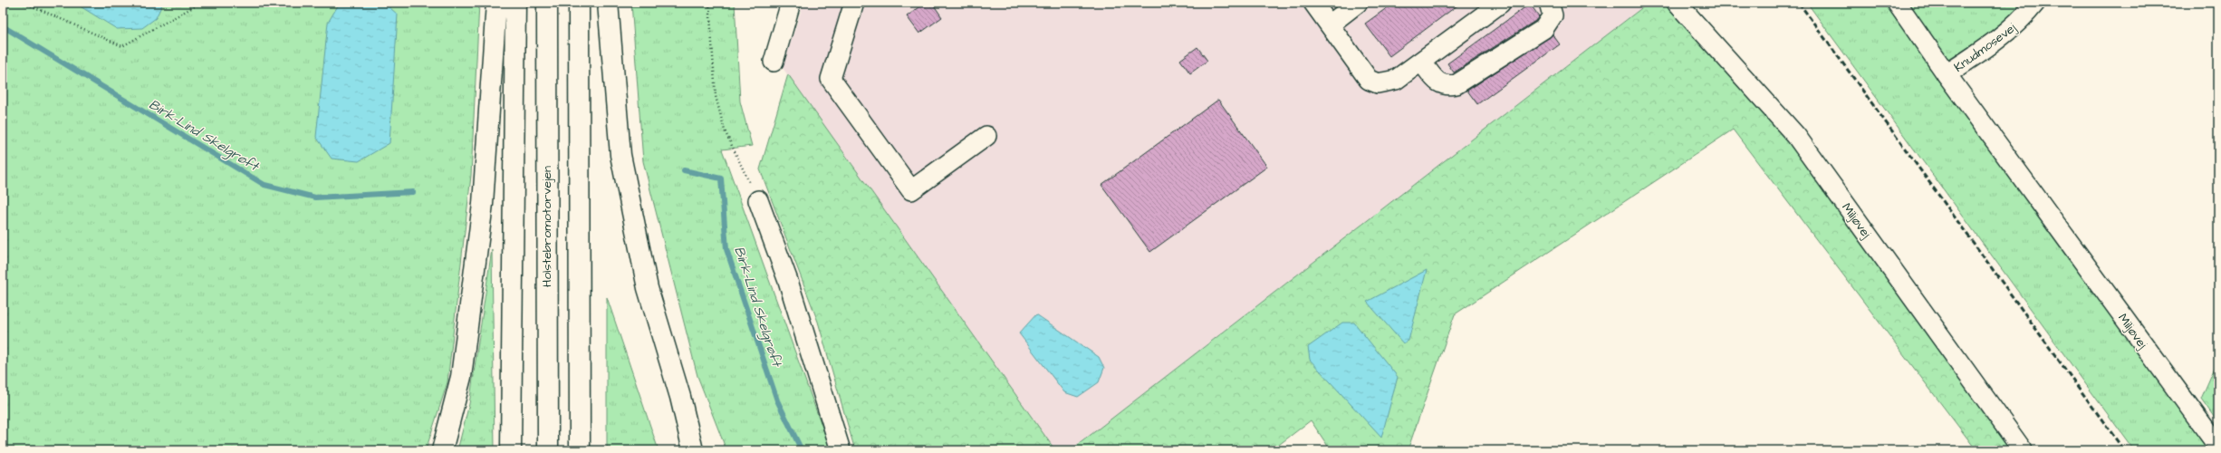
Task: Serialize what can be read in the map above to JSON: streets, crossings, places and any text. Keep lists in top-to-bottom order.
{
  "streets": {
    "highway": ["Holstebromotorvejen"],
    "street": ["Knudmosevej", "Miljøvej"]
  },
  "crossings": [
    ["Knudmosevej", "Miljøvej"]
  ],
  "water": ["Birk-Lind Skelgrøft"]
}
